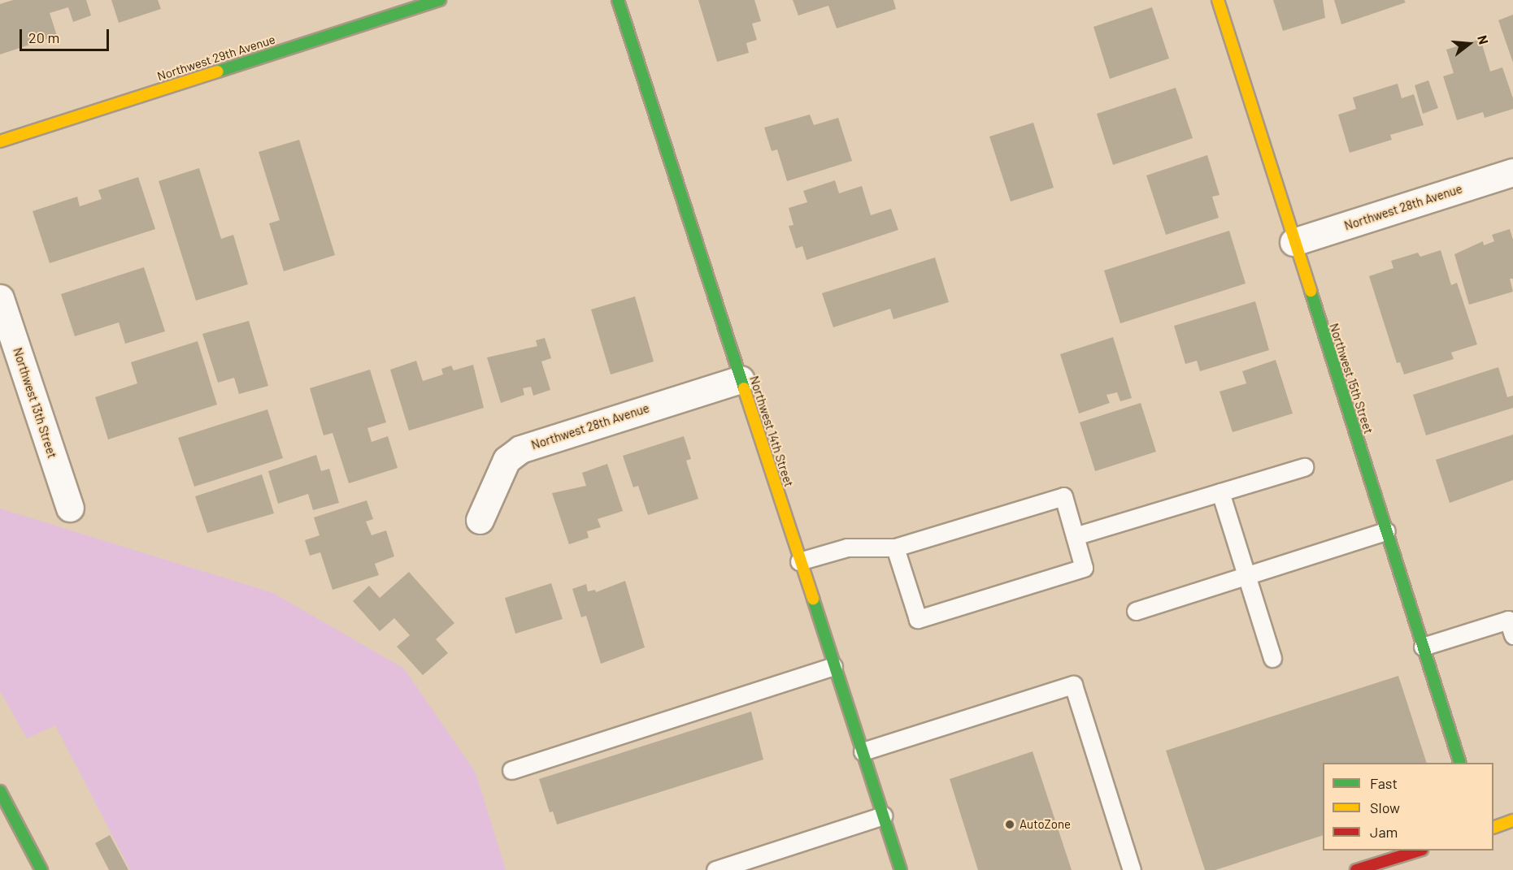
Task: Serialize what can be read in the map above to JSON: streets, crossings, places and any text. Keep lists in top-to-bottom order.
{
  "streets": {
    "main road": ["Northwest 29th Avenue", "Northwest 15th Street", "Northwest 14th Street"],
    "street": ["Northwest 28th Avenue", "Northwest 13th Street"]
  },
  "crossings": [
    ["Northwest 28th Avenue", "Northwest 15th Street"],
    ["Northwest 28th Avenue", "Northwest 14th Street"]
  ],
  "places": ["AutoZone"],
  "legend": ["Fast", "Slow", "Jam"],
  "scale_bar": "20 m",
  "north": "right"
}
